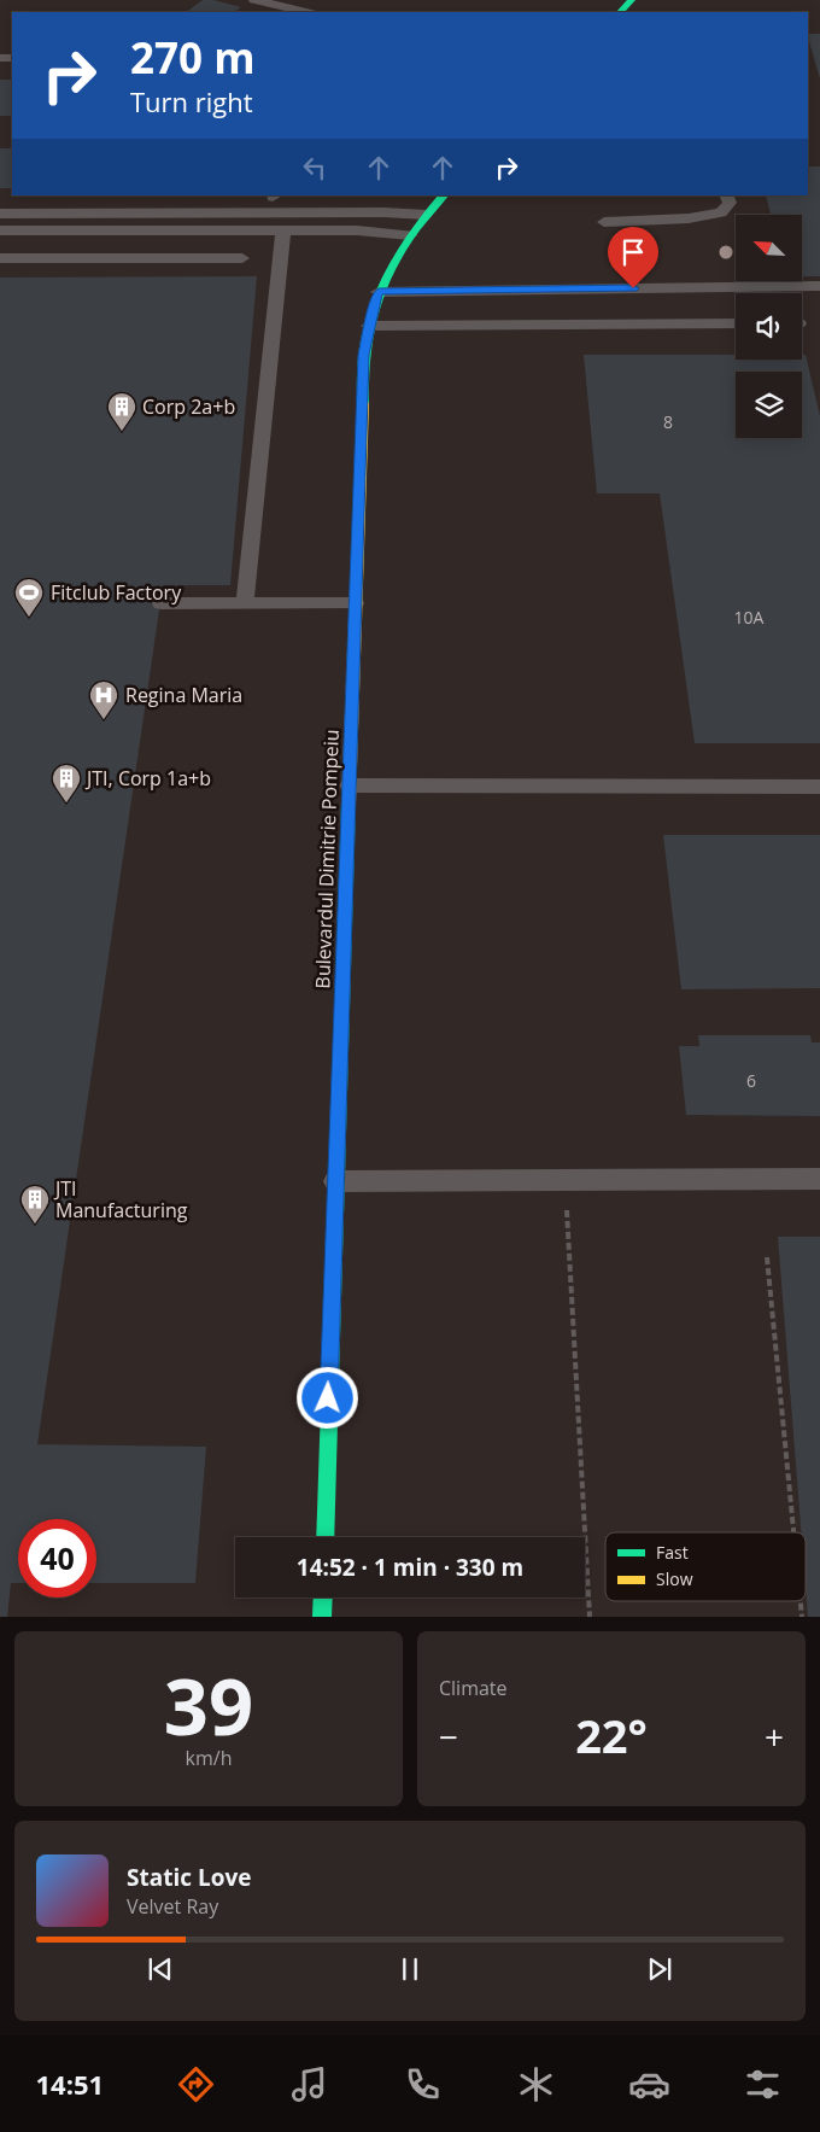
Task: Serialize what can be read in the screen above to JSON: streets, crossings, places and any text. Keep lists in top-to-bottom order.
{
  "streets": {
    "street": ["Bulevardul Dimitrie Pompeiu"]
  },
  "places": {
    "building": ["Corp 2a+b", "JTI, Corp 1a+b", "JTI Manufacturing"],
    "sports": ["Fitclub Factory"],
    "hospital": ["Regina Maria"]
  },
  "house_numbers": ["8", "10A", "6"],
  "legend": ["Fast", "Slow"],
  "north": "top left",
  "page": {
    "turn": ["270 m", "Turn right"],
    "limit": "40",
    "trip": "14:52 · 1 min · 330 m",
    "tile": [
      ["39", "km/h"],
      "Climate"
    ],
    "heat": ["−", "22°", "+"],
    "song": ["Static Love", "Velvet Ray"],
    "tabs": "14:51"
  }
}
